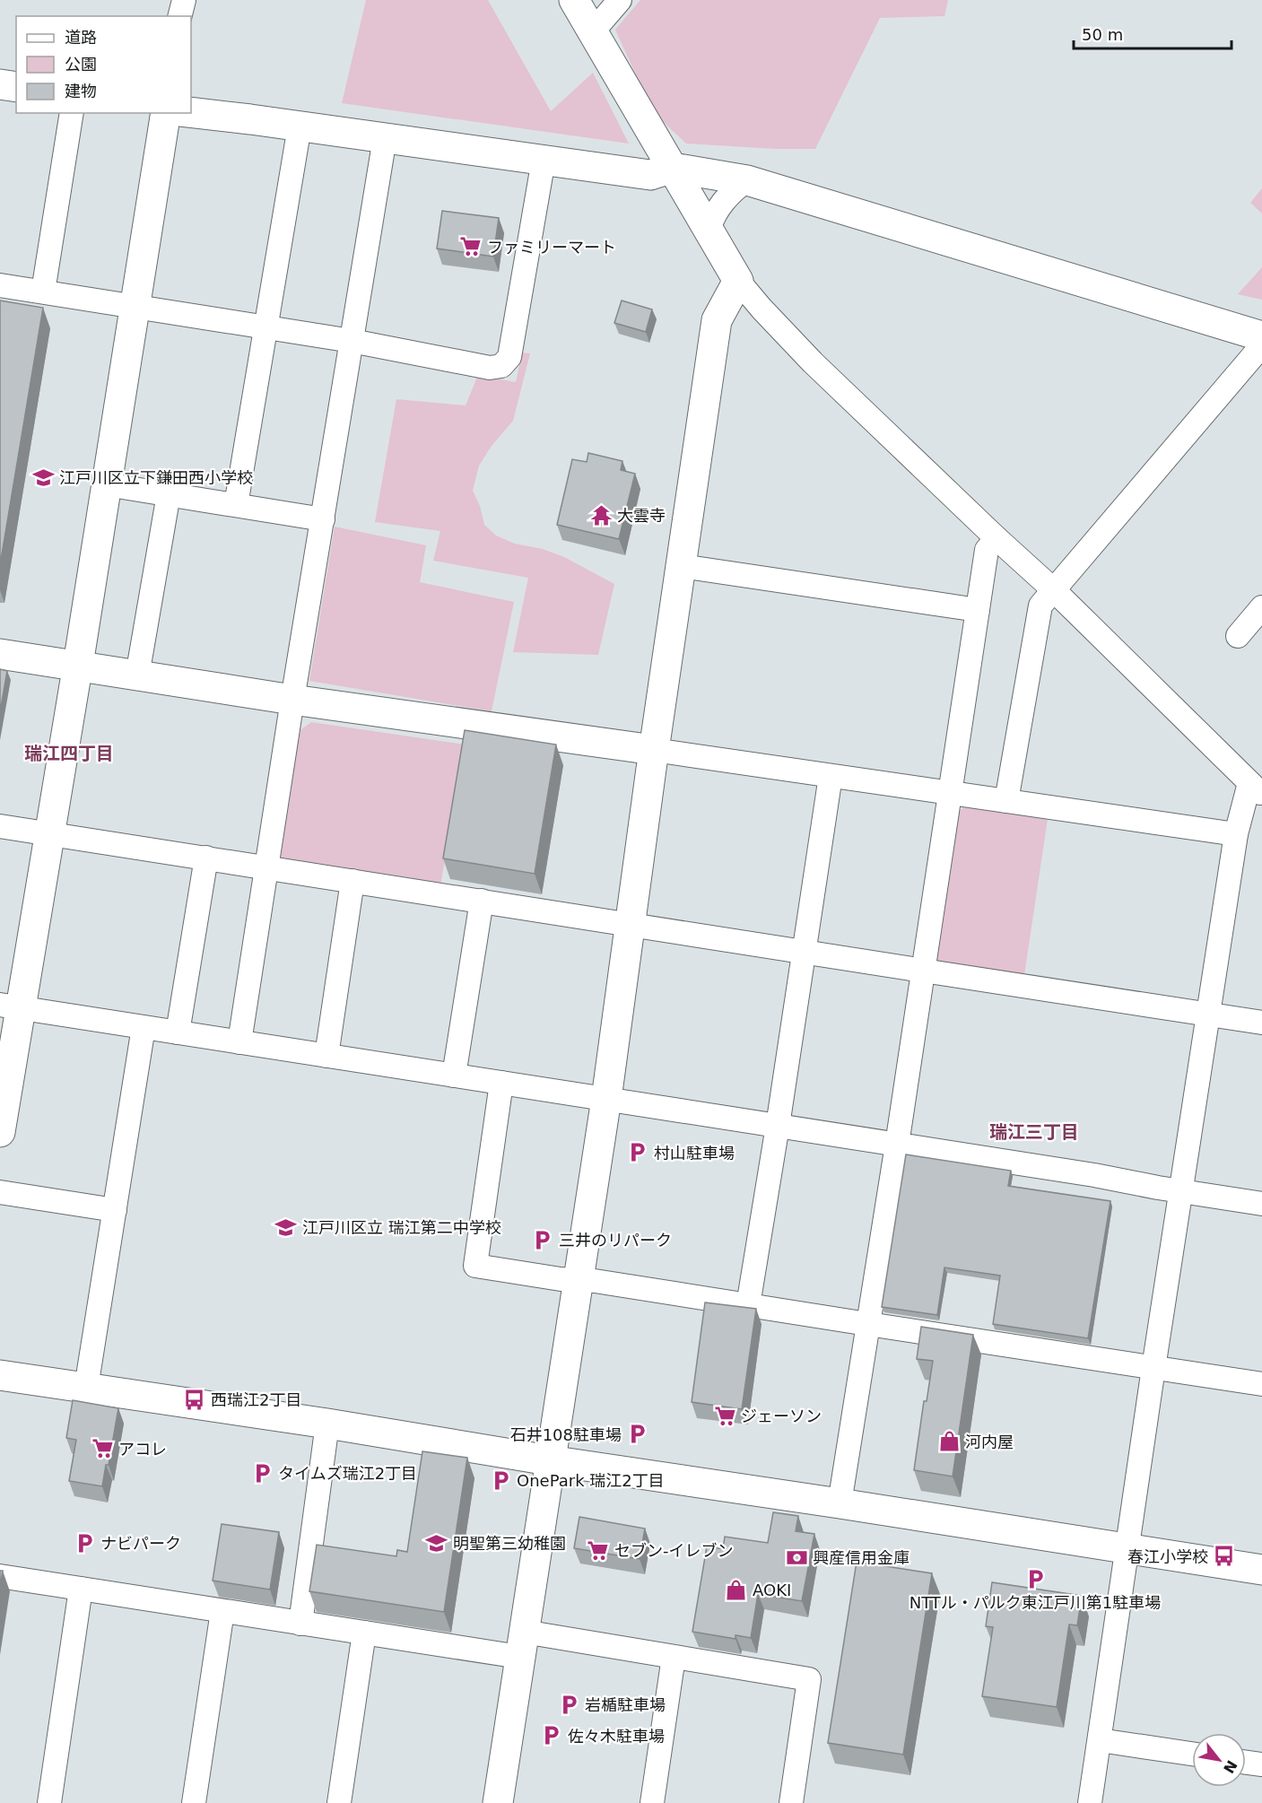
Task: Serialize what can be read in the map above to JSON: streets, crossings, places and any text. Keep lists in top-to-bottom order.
{
  "districts": ["瑞江四丁目", "瑞江三丁目"],
  "places": {
    "supermarket": [
      "ファミリーマート",
      "ジェーソン",
      "アコレ",
      "セブン-イレブン"
    ],
    "school or university": ["江戸川区立下鎌田西小学校", "江戸川区立 瑞江第二中学校", "明聖第三幼稚園"],
    "temple": ["大雲寺"],
    "parking": [
      "村山駐車場",
      "三井のリパーク",
      "石井108駐車場",
      "タイムズ瑞江2丁目",
      "OnePark 瑞江2丁目",
      "ナビパーク",
      "NTTル・パルク東江戸川第1駐車場",
      "岩楯駐車場",
      "佐々木駐車場"
    ],
    "bus stop": ["西瑞江2丁目", "春江小学校"],
    "shop": ["河内屋", "AOKI"],
    "bank": ["興産信用金庫"]
  },
  "legend": ["道路", "公園", "建物"],
  "scale_bar": "50 m",
  "north": "bottom right"
}
